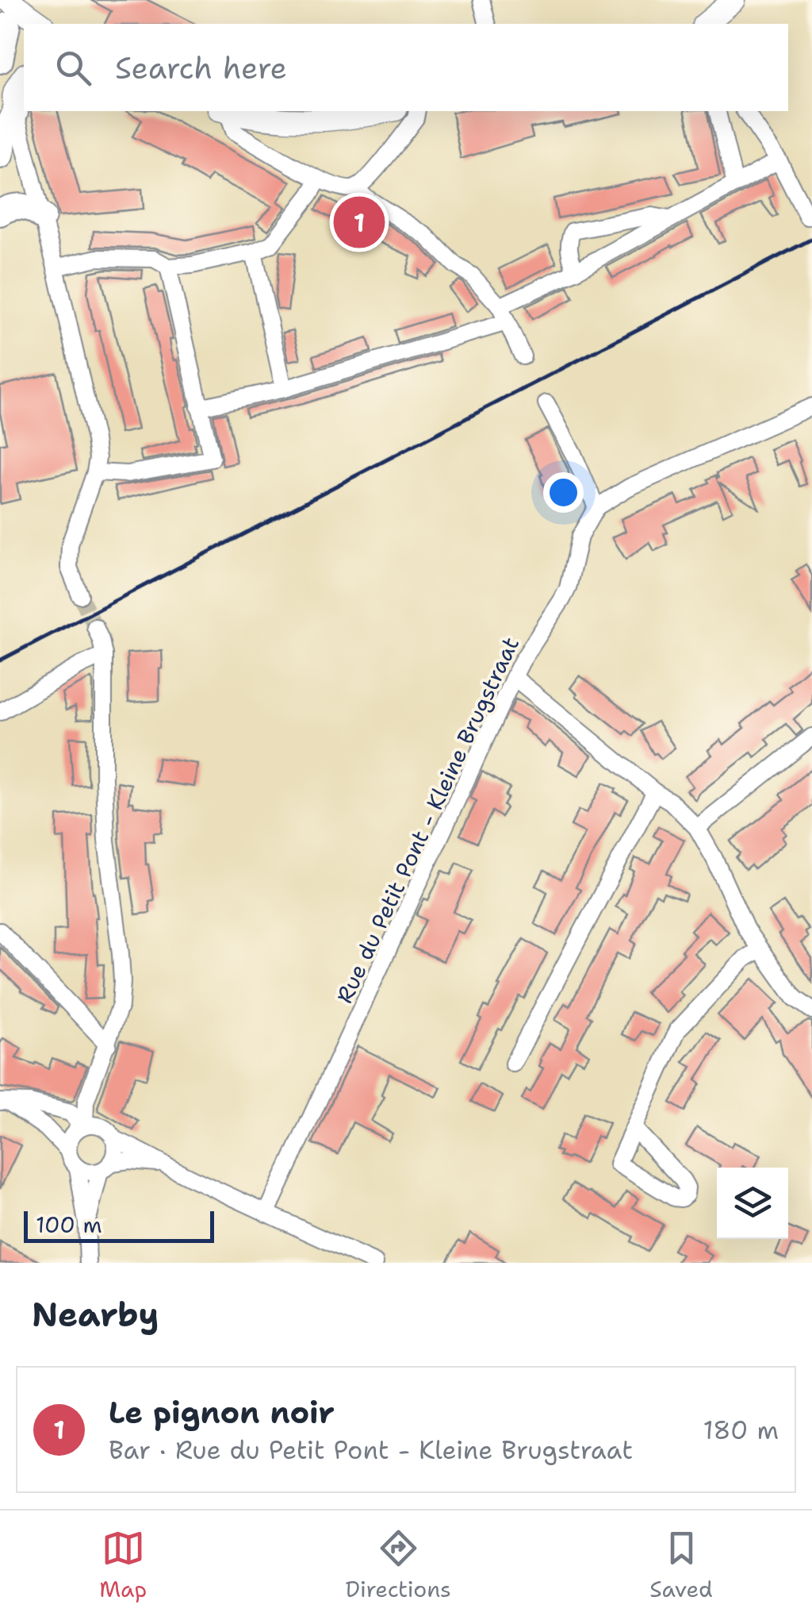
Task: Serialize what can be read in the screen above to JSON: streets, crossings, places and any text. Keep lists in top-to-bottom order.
{
  "streets": {
    "street": ["Rue du Petit Pont - Kleine Brugstraat"]
  },
  "scale_bar": "100 m",
  "page": {
    "search": "Search here",
    "pins": "1",
    "scale": "100 m",
    "heading": "Nearby",
    "list": [
      {
        "mark": "1",
        "name": "Le pignon noir",
        "note": "Bar · Rue du Petit Pont - Kleine Brugstraat",
        "value": "180 m"
      }
    ],
    "nav": ["Map", "Directions", "Saved"]
  }
}
